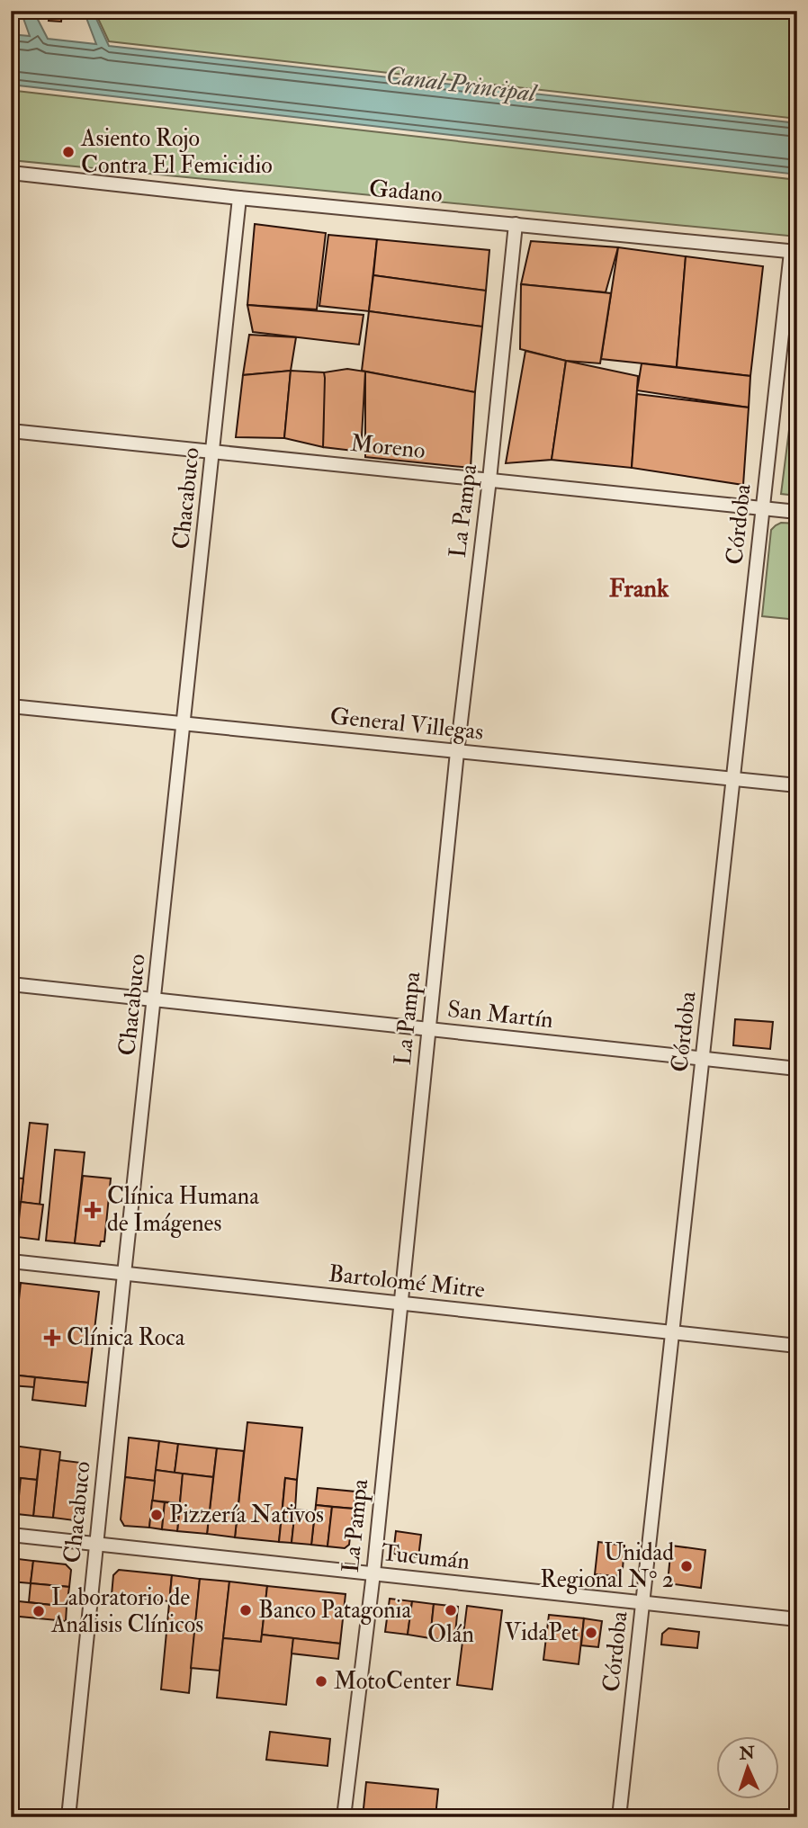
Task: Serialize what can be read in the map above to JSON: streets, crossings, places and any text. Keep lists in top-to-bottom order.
{
  "streets": {
    "street": [
      "Gadano",
      "Moreno",
      "Chacabuco",
      "La Pampa",
      "Córdoba",
      "General Villegas",
      "San Martín",
      "Bartolomé Mitre",
      "Tucumán"
    ]
  },
  "crossings": [
    ["Gadano", "Chacabuco"],
    ["Gadano", "La Pampa"],
    ["Gadano", "Córdoba"],
    ["Moreno", "Chacabuco"],
    ["Moreno", "La Pampa"],
    ["Moreno", "Córdoba"],
    ["Chacabuco", "General Villegas"],
    ["Chacabuco", "San Martín"],
    ["Chacabuco", "Bartolomé Mitre"],
    ["Chacabuco", "Tucumán"],
    ["La Pampa", "General Villegas"],
    ["La Pampa", "San Martín"],
    ["La Pampa", "Bartolomé Mitre"],
    ["La Pampa", "Tucumán"],
    ["Córdoba", "General Villegas"],
    ["Córdoba", "San Martín"],
    ["Córdoba", "Bartolomé Mitre"],
    ["Córdoba", "Tucumán"]
  ],
  "districts": ["Frank"],
  "water": ["Canal Principal"],
  "places": {
    "other": [
      "Asiento Rojo Contra El Femicidio",
      "Pizzería Nativos",
      "Unidad Regional N° 2",
      "Banco Patagonia",
      "Olán",
      "Laboratorio de Análisis Clínicos",
      "VidaPet",
      "MotoCenter"
    ],
    "health": ["Clínica Humana de Imágenes", "Clínica Roca"]
  },
  "north": "top"
}
